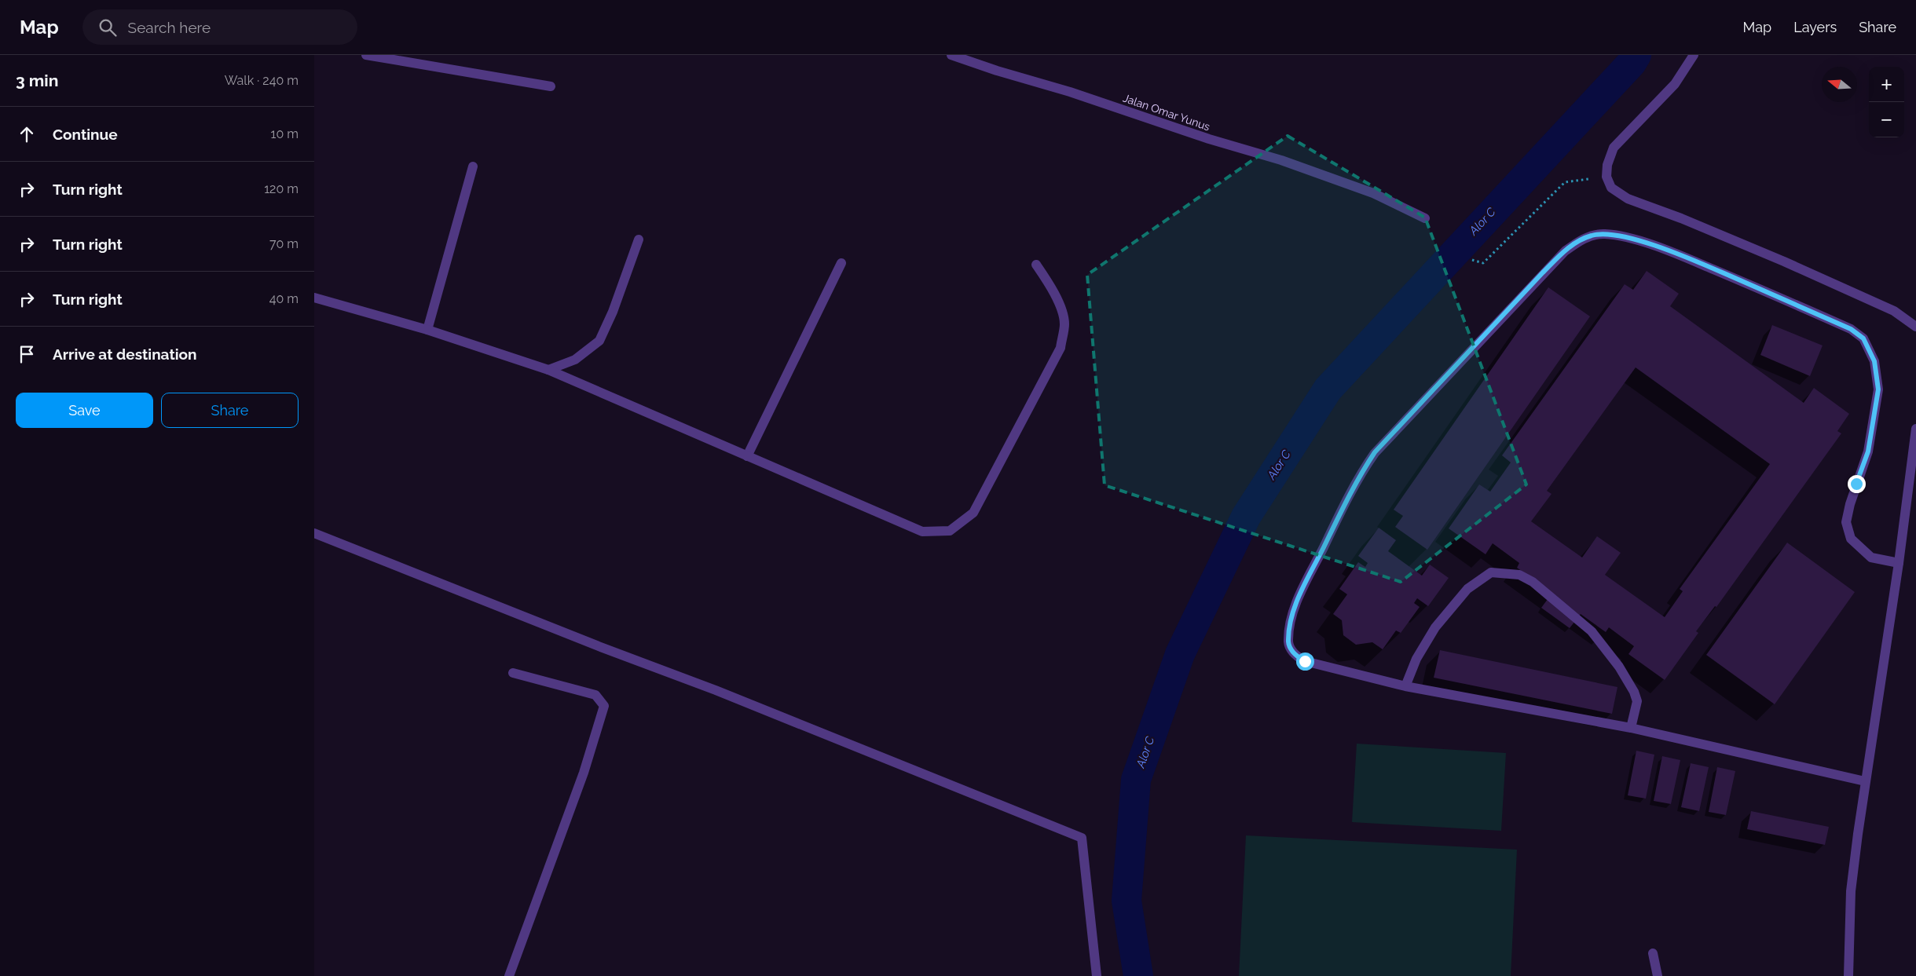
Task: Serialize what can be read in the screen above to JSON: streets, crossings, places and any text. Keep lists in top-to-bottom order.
{
  "streets": {
    "street": ["Jalan Omar Yunus"]
  },
  "water": ["Alor C"],
  "north": "left",
  "page": {
    "header": "Map",
    "search": "Search here",
    "nav": ["Map", "Layers", "Share"],
    "heading": ["3 min", "Walk · 240 m"],
    "map_buttons": ["+", "−"],
    "list": [
      ["Continue", "10 m"],
      ["Turn right", "120 m"],
      ["Turn right", "70 m"],
      ["Turn right", "40 m"],
      "Arrive at destination"
    ],
    "buttons": ["Save", "Share"]
  }
}
